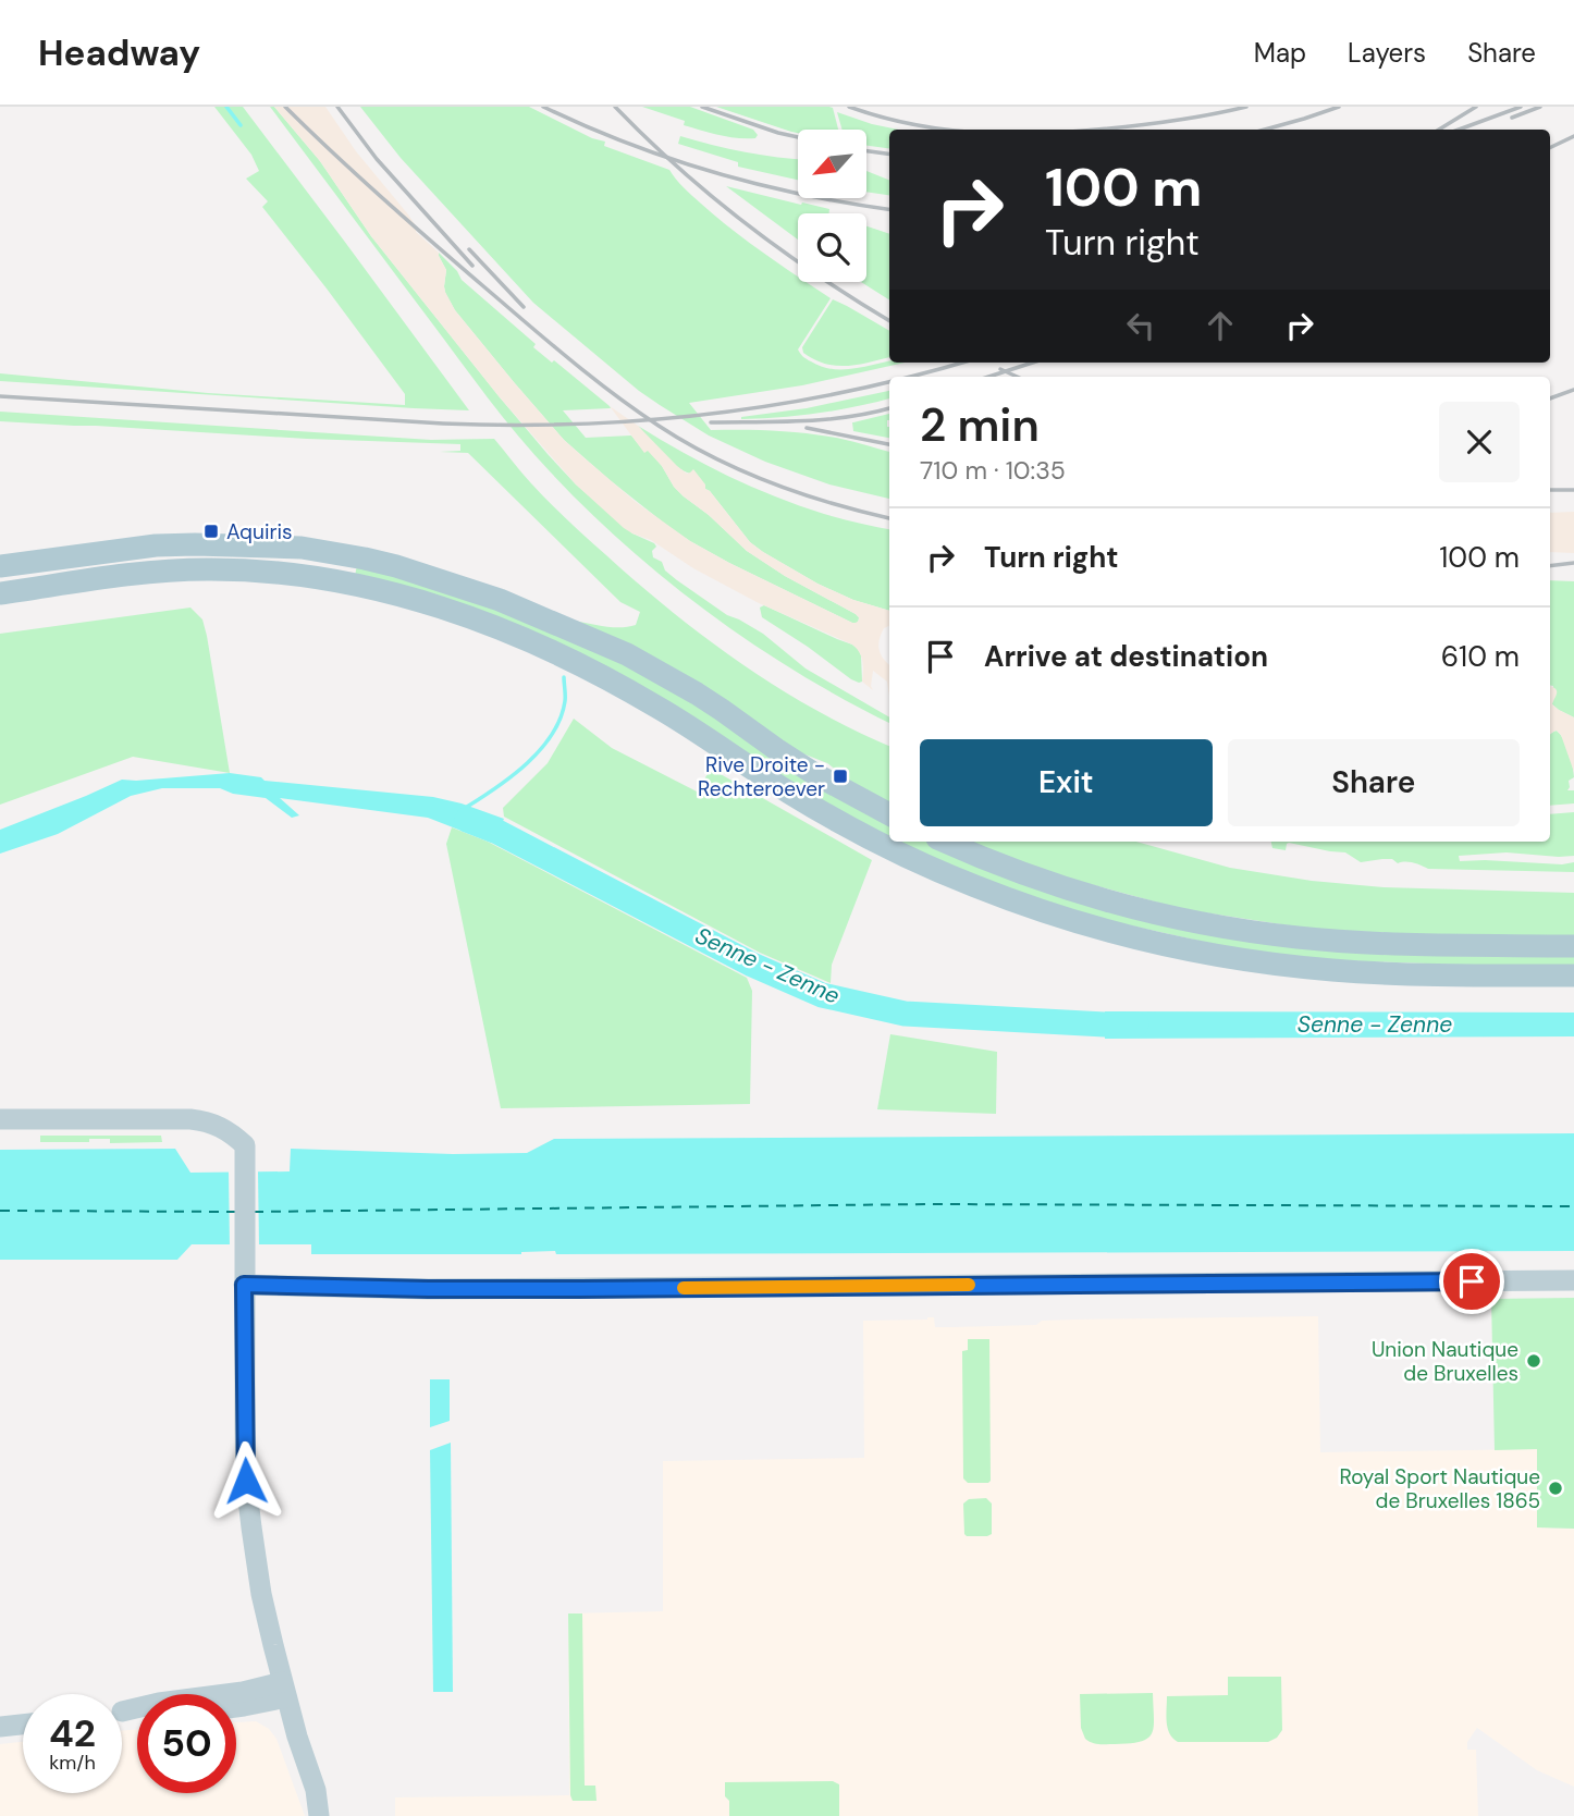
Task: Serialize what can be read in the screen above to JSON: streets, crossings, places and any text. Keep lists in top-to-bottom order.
{
  "water": ["Senne - Zenne"],
  "places": {
    "transit": ["Aquiris", "Rive Droite - Rechteroever"],
    "other": ["Union Nautique de Bruxelles", "Royal Sport Nautique de Bruxelles 1865"]
  },
  "north": "bottom left",
  "page": {
    "header": "Headway",
    "nav": ["Map", "Layers", "Share"],
    "turn": ["100 m", "Turn right"],
    "heading": ["2 min", "710 m · 10:35"],
    "list": [
      {
        "name": "Turn right",
        "value": "100 m"
      },
      {
        "name": "Arrive at destination",
        "value": "610 m"
      }
    ],
    "buttons": ["Exit", "Share"],
    "speed": "42 km/h",
    "limit": "50"
  }
}
